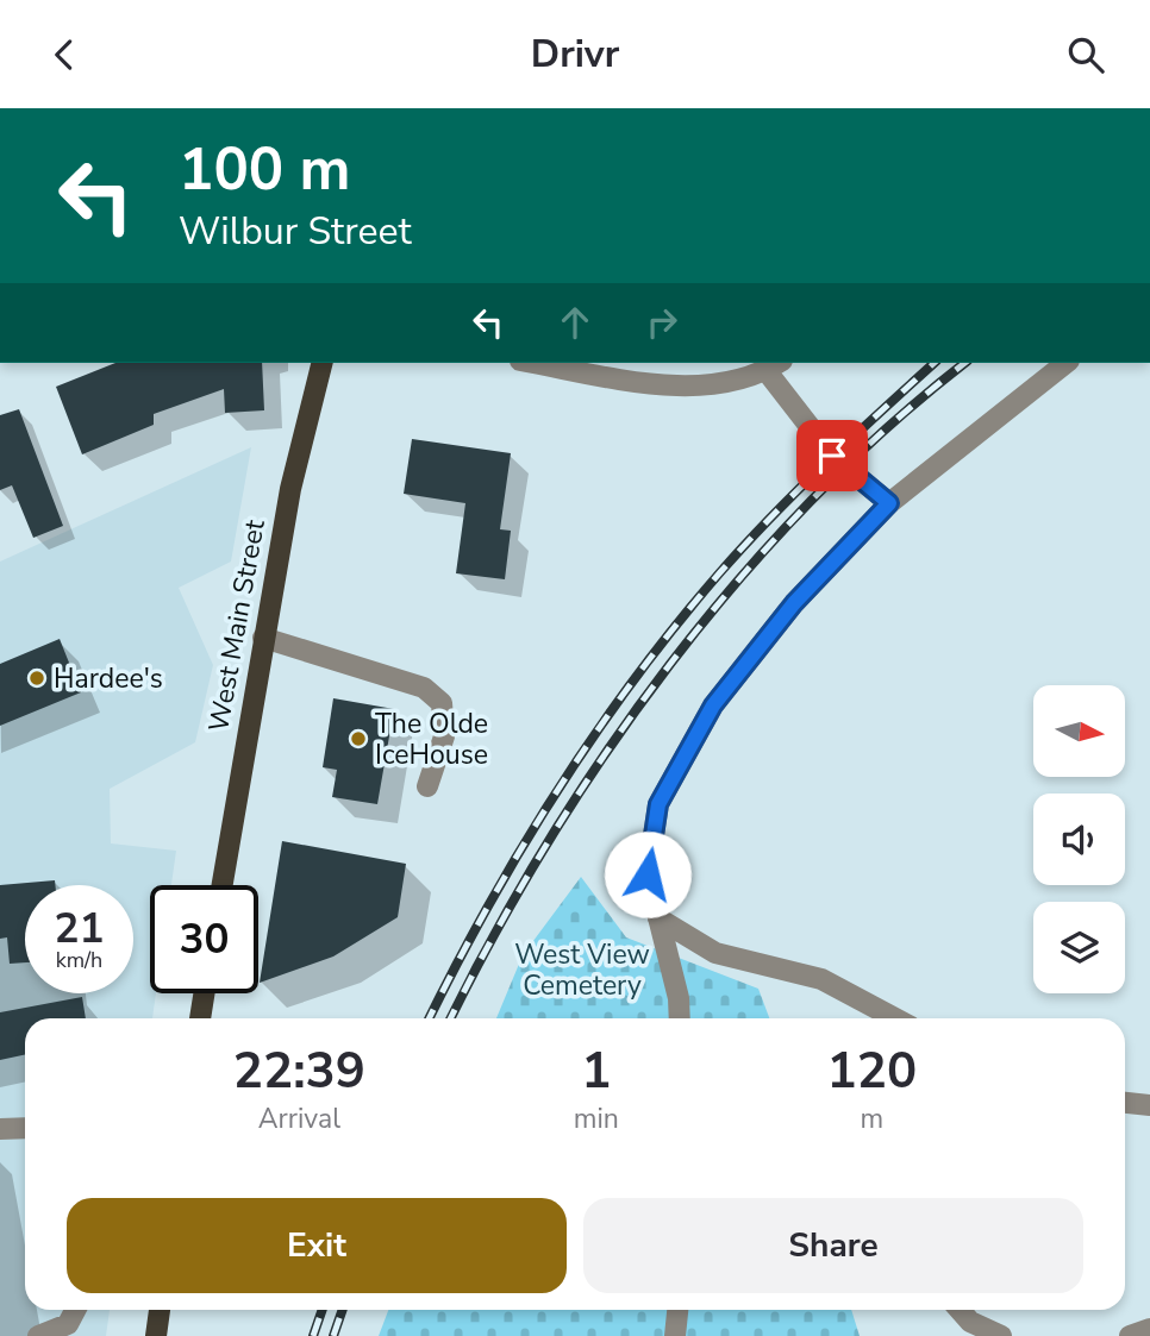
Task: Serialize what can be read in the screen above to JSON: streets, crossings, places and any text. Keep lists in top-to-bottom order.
{
  "streets": {
    "main road": ["West Main Street"]
  },
  "parks": ["West View Cemetery"],
  "places": ["Hardee's", "The Olde IceHouse"],
  "north": "right",
  "page": {
    "header": "Drivr",
    "turn": ["100 m", "Wilbur Street"],
    "speed": "21 km/h",
    "limit": "30",
    "eta": [
      "22:39",
      "Arrival",
      "1",
      "min",
      "120",
      "m"
    ],
    "buttons": ["Exit", "Share"]
  }
}
